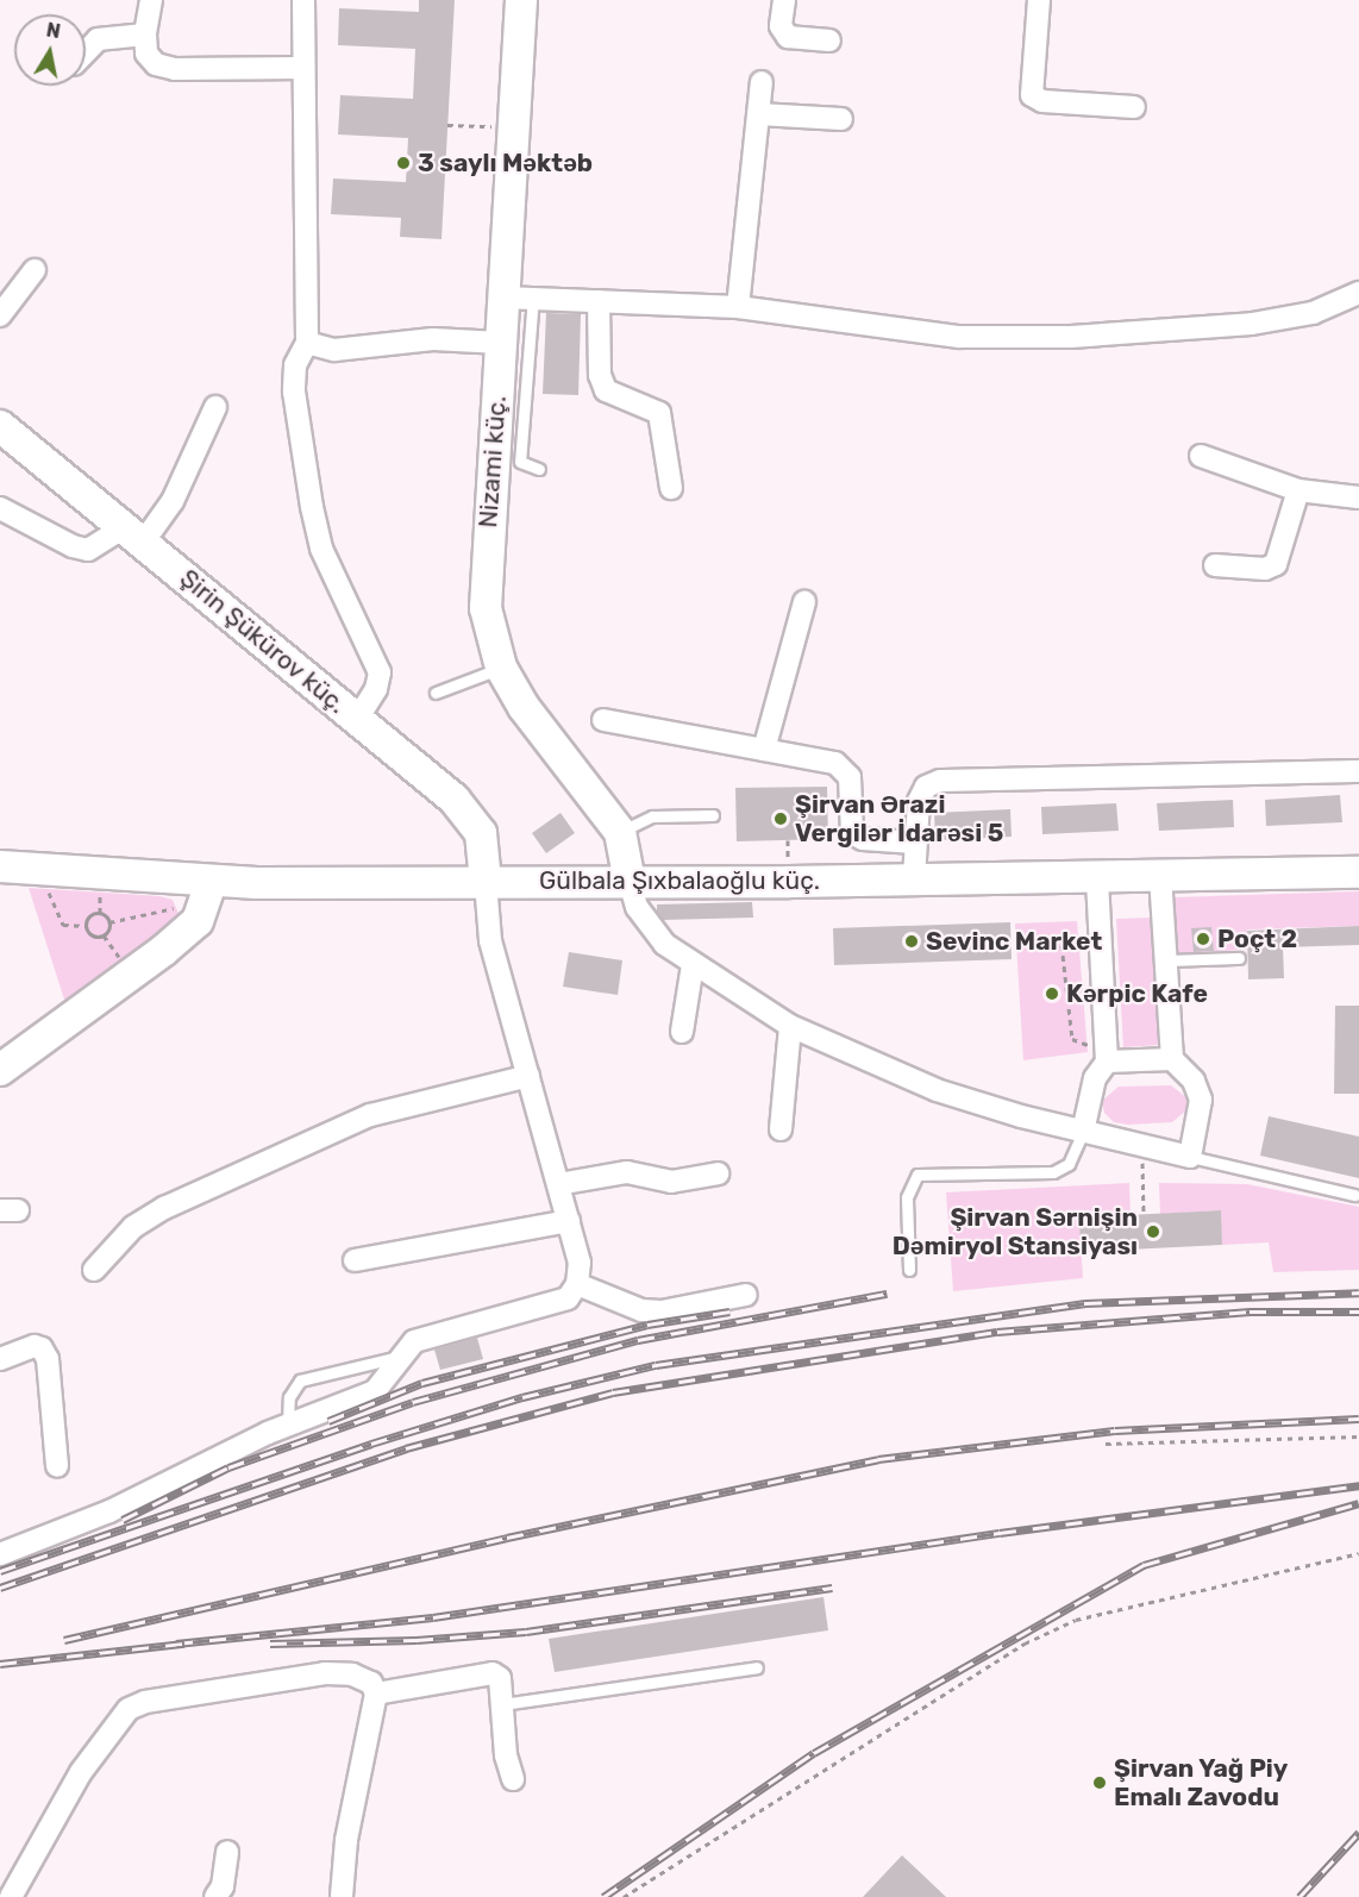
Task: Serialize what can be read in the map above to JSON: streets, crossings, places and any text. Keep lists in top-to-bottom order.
{
  "streets": {
    "main road": ["Nizami küç.", "Şirin Şükürov küç.", "Gülbala Şıxbalaoğlu küç."]
  },
  "crossings": [
    ["Nizami küç.", "Gülbala Şıxbalaoğlu küç."],
    ["Şirin Şükürov küç.", "Gülbala Şıxbalaoğlu küç."]
  ],
  "places": [
    "3 saylı Məktəb",
    "Şirvan Ərazi Vergilər İdarəsi 5",
    "Poçt 2",
    "Sevinc Market",
    "Kərpic Kafe",
    "Şirvan Sərnişin Dəmiryol Stansiyası",
    "Şirvan Yağ Piy Emalı Zavodu"
  ],
  "north": "top"
}
